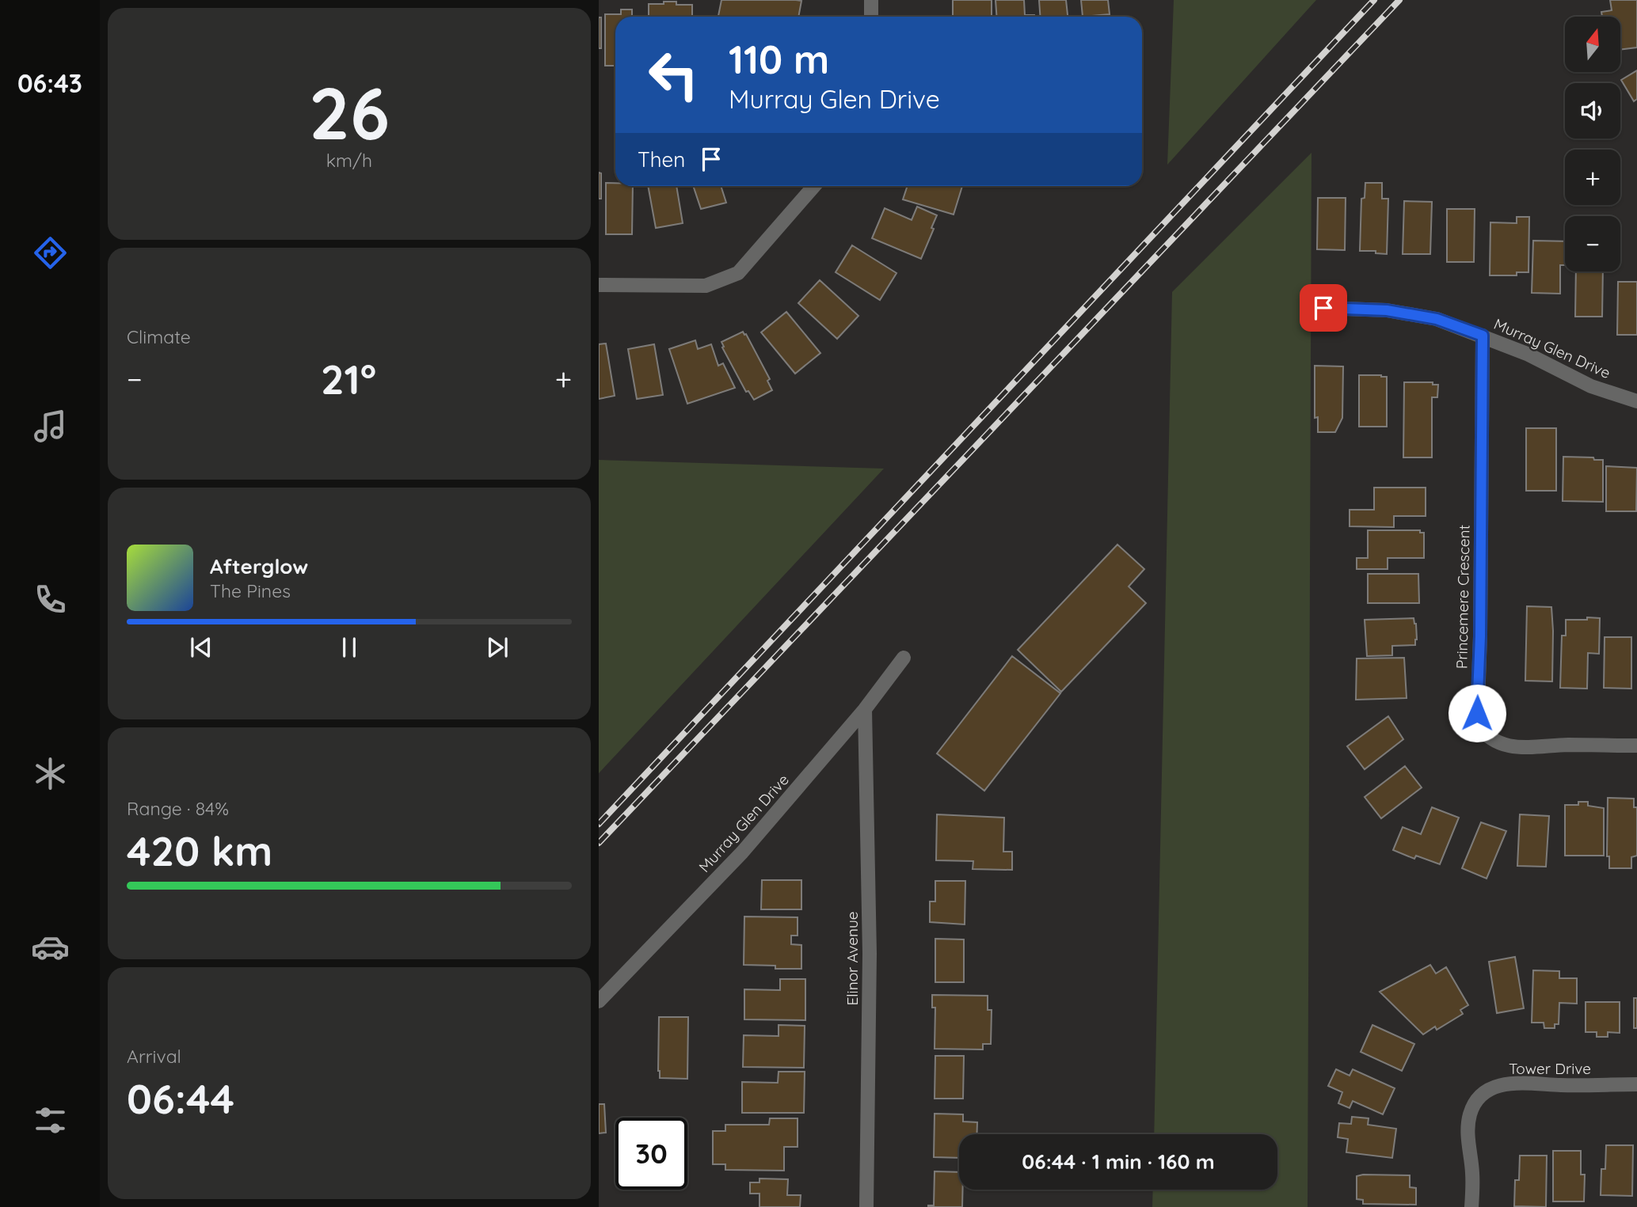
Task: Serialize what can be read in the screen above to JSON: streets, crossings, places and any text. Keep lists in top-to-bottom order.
{
  "streets": {
    "street": [
      "Murray Glen Drive",
      "Princemere Crescent",
      "Elinor Avenue",
      "Tower Drive"
    ]
  },
  "crossings": [
    ["Murray Glen Drive", "Princemere Crescent"],
    ["Murray Glen Drive", "Elinor Avenue"]
  ],
  "north": "top",
  "page": {
    "tabs": "06:43",
    "tile": [
      ["26", "km/h"],
      "Climate",
      ["Range · 84%", "420 km"],
      ["Arrival", "06:44"]
    ],
    "map_buttons": ["+", "−"],
    "turn": ["110 m", "Murray Glen Drive"],
    "then": "Then",
    "heat": ["−", "21°", "+"],
    "song": ["Afterglow", "The Pines"],
    "limit": "30",
    "trip": "06:44 · 1 min · 160 m"
  }
}
